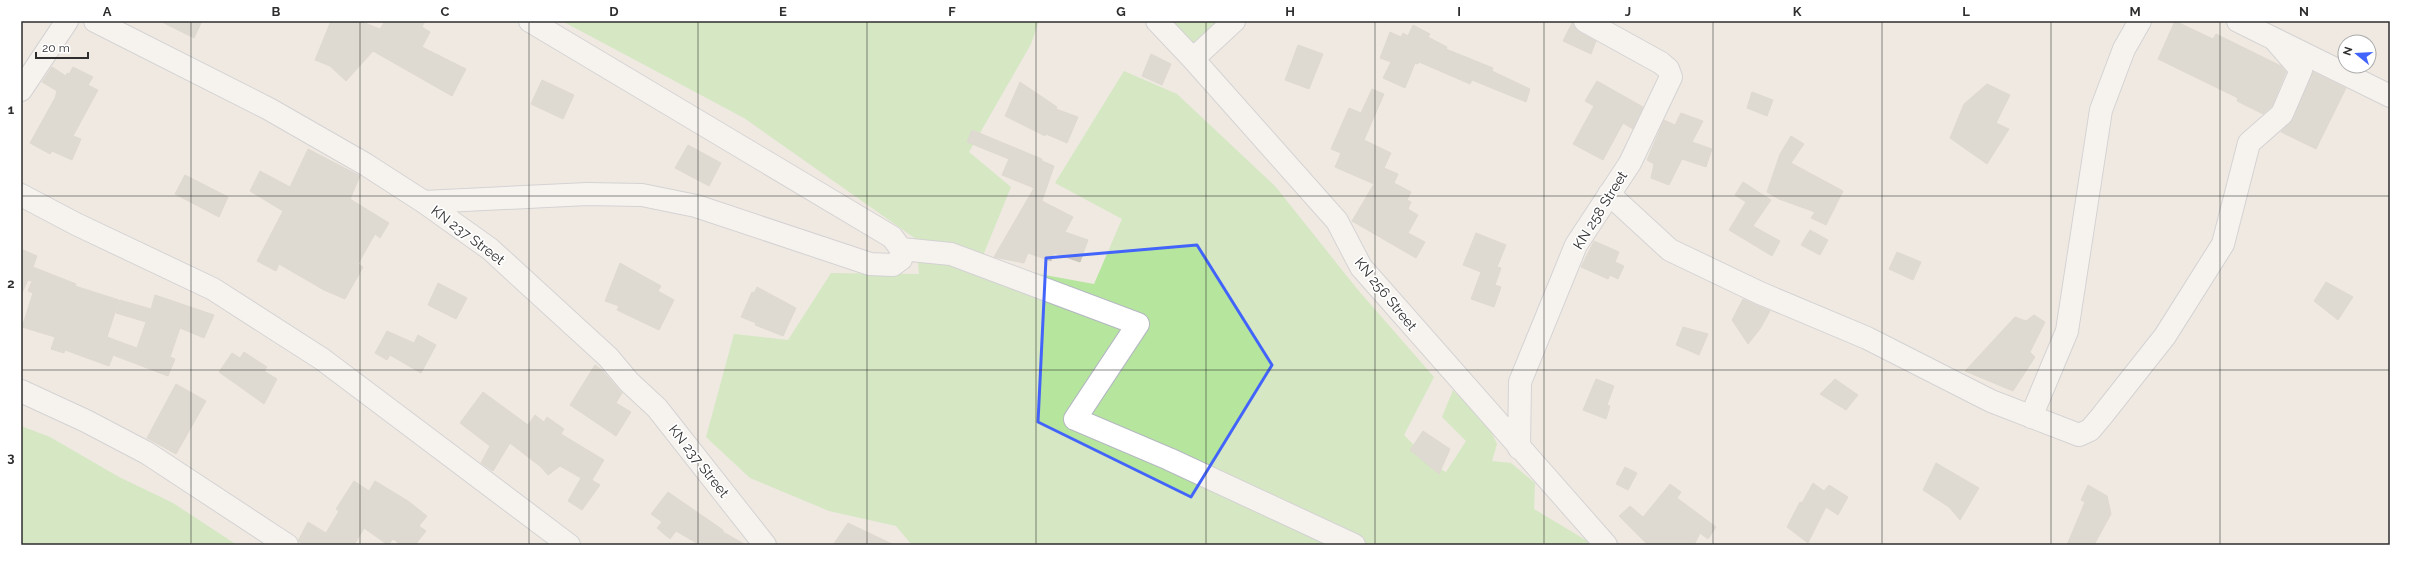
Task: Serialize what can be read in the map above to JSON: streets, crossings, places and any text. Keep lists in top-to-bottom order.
{
  "streets": {
    "street": ["KN 258 Street", "KN 237 Street", "KN 256 Street"]
  },
  "crossings": [
    ["KN 258 Street", "KN 256 Street"]
  ],
  "scale_bar": "20 m",
  "north": "left",
  "grid": {
    "columns": [
      "A",
      "B",
      "C",
      "D",
      "E",
      "F",
      "G",
      "H",
      "I",
      "J",
      "K",
      "L",
      "M",
      "N"
    ],
    "rows": ["1", "2", "3"]
  }
}
